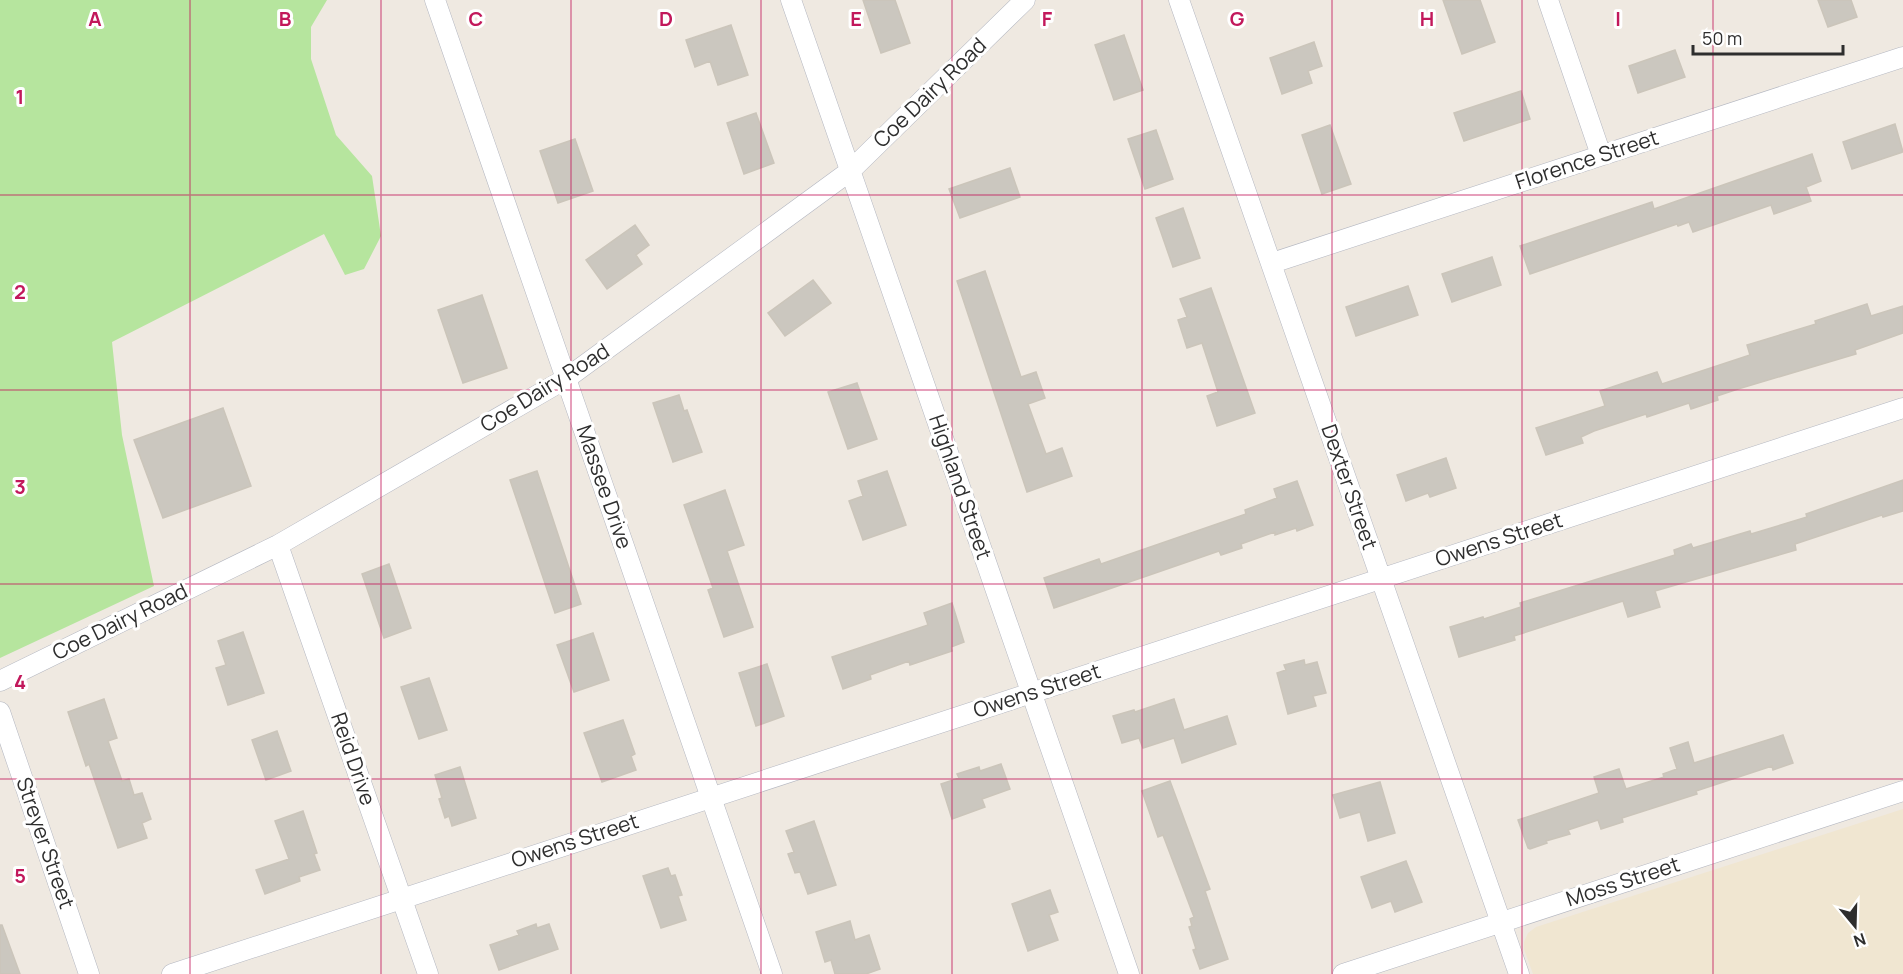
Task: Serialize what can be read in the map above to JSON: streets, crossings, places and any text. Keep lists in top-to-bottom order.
{
  "streets": {
    "street": [
      "Coe Dairy Road",
      "Florence Street",
      "Massee Drive",
      "Highland Street",
      "Dexter Street",
      "Owens Street",
      "Reid Drive",
      "Streyer Street",
      "Moss Street"
    ]
  },
  "crossings": [
    ["Coe Dairy Road", "Massee Drive"],
    ["Coe Dairy Road", "Highland Street"],
    ["Coe Dairy Road", "Reid Drive"],
    ["Florence Street", "Dexter Street"],
    ["Massee Drive", "Owens Street"],
    ["Highland Street", "Owens Street"],
    ["Dexter Street", "Owens Street"],
    ["Dexter Street", "Moss Street"],
    ["Owens Street", "Reid Drive"]
  ],
  "scale_bar": "50 m",
  "north": "bottom",
  "grid": {
    "columns": [
      "A",
      "B",
      "C",
      "D",
      "E",
      "F",
      "G",
      "H",
      "I"
    ],
    "rows": [
      "1",
      "2",
      "3",
      "4",
      "5"
    ]
  }
}
